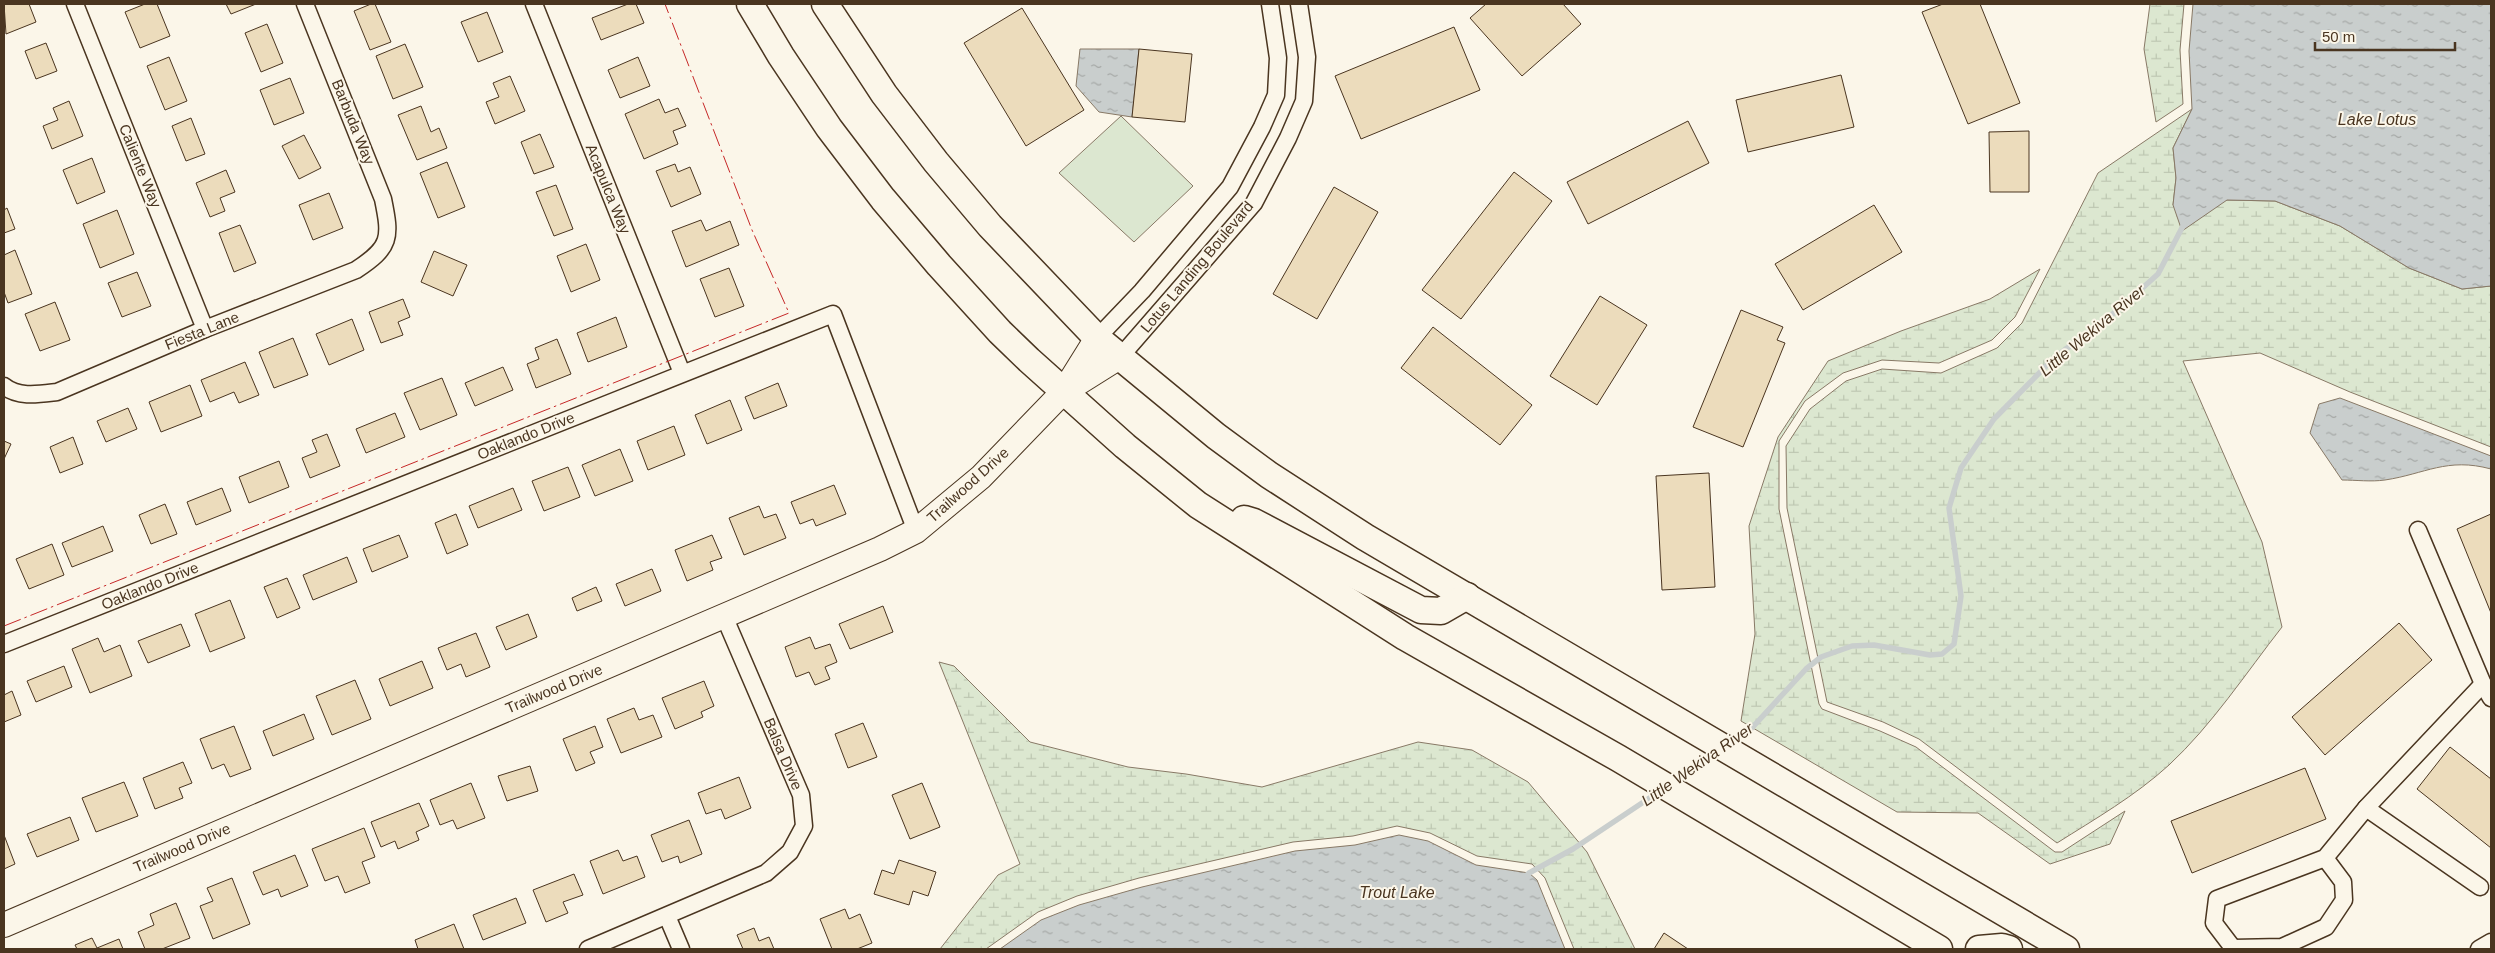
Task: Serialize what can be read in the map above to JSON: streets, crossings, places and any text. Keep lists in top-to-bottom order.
{
  "streets": {
    "street": [
      "Barbuda Way",
      "Caliente Way",
      "Acapulca Way",
      "Lotus Landing Boulevard",
      "Fiesta Lane",
      "Oaklando Drive",
      "Trailwood Drive",
      "Balsa Drive"
    ]
  },
  "crossings": [
    ["Barbuda Way", "Fiesta Lane"],
    ["Caliente Way", "Fiesta Lane"],
    ["Acapulca Way", "Oaklando Drive"],
    ["Lotus Landing Boulevard", "Trailwood Drive"],
    ["Oaklando Drive", "Trailwood Drive"],
    ["Trailwood Drive", "Balsa Drive"]
  ],
  "water": ["Lake Lotus", "Little Wekiva River", "Trout Lake"],
  "scale_bar": "50 m"
}
